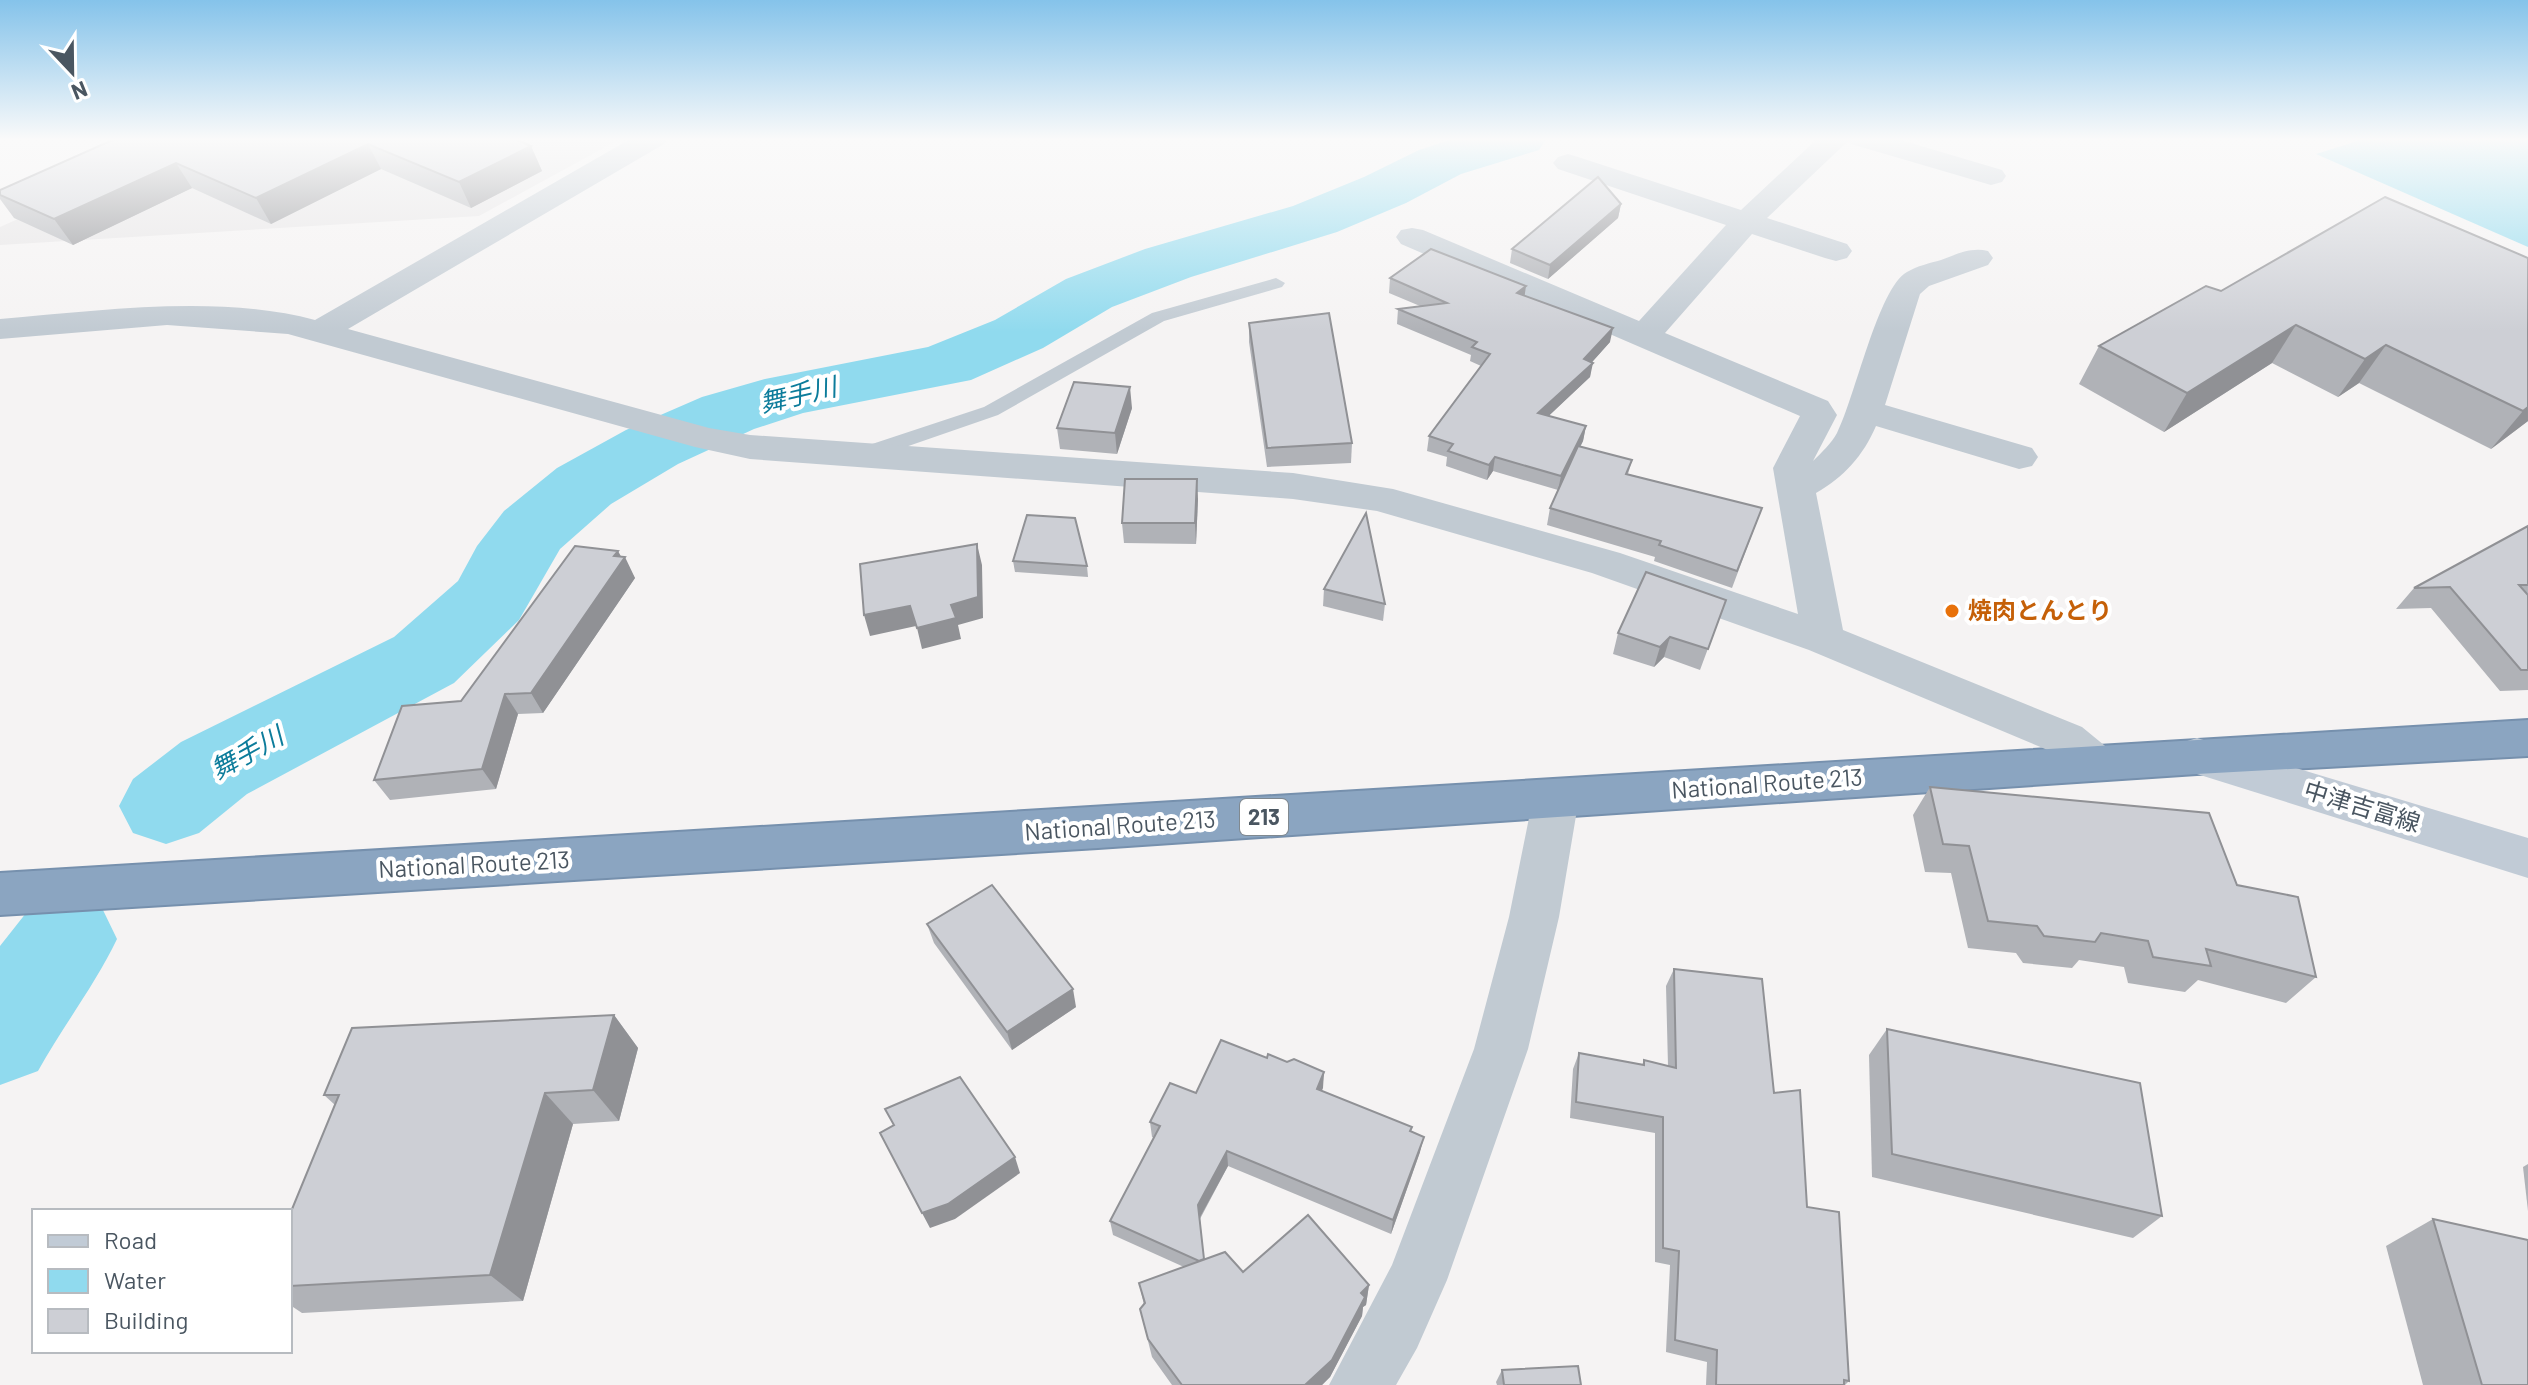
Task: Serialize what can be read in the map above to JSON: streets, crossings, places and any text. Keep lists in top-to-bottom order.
{
  "streets": {
    "highway": ["National Route 213", "213"],
    "main road": ["中津吉富線"]
  },
  "crossings": [
    ["National Route 213", "中津吉富線"]
  ],
  "water": ["舞手川"],
  "places": ["焼肉とんとり"],
  "legend": ["Road", "Water", "Building"],
  "north": "bottom"
}
